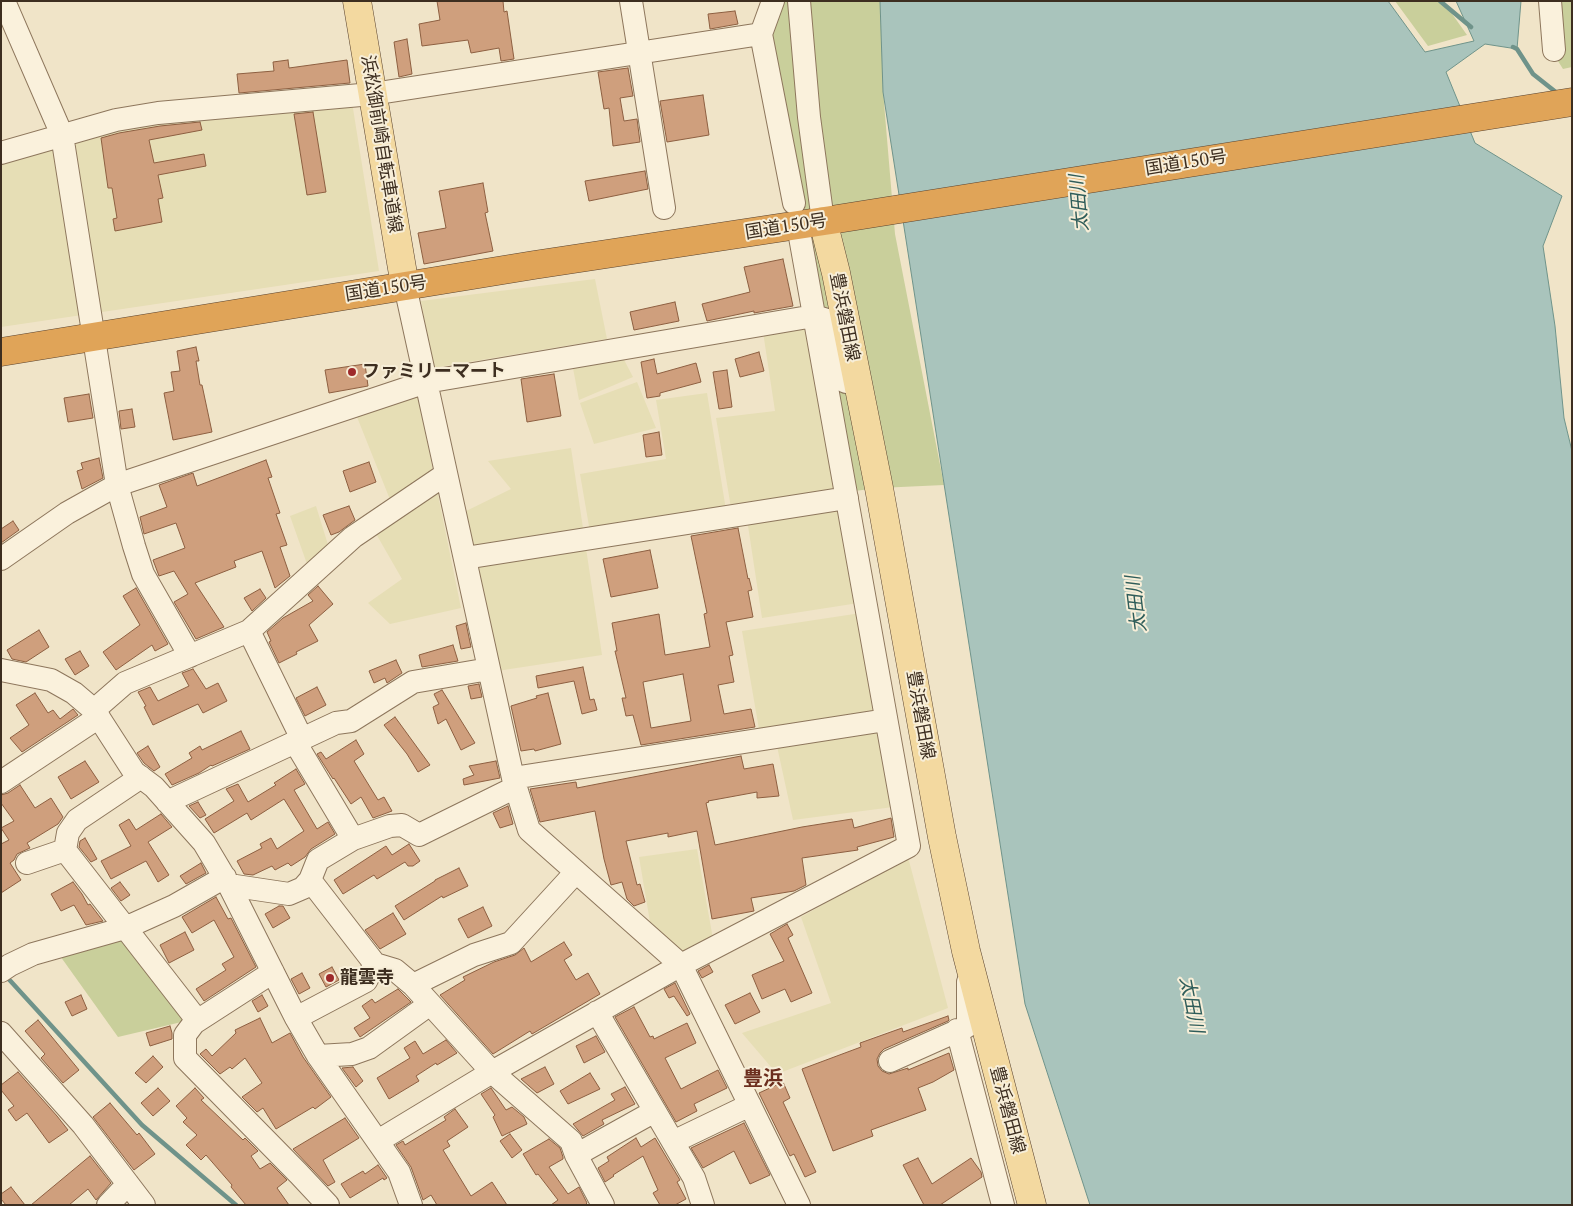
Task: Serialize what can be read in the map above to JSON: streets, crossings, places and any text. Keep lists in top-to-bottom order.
{
  "streets": {
    "highway": ["国道150号"],
    "main road": ["浜松御前崎自転車道線", "豊浜磐田線"]
  },
  "crossings": [
    ["浜松御前崎自転車道線", "国道150号"],
    ["国道150号", "豊浜磐田線"]
  ],
  "districts": ["豊浜"],
  "water": ["太田川"],
  "places": ["ファミリーマート", "龍雲寺"]
}
